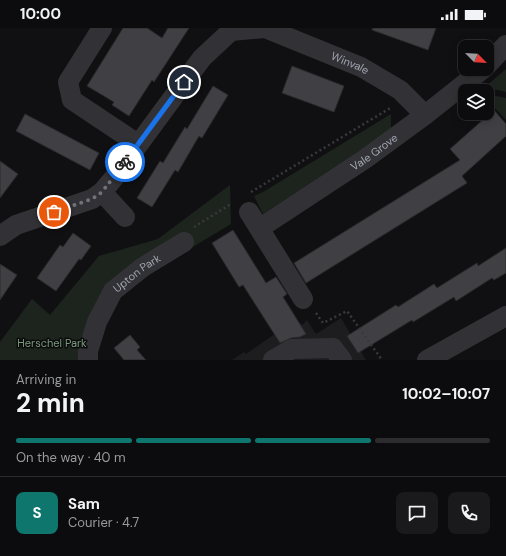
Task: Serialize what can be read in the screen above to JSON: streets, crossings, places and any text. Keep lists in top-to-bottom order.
{
  "streets": {
    "street": ["Winvale", "Vale Grove", "Upton Park"]
  },
  "crossings": [
    ["Winvale", "Vale Grove"]
  ],
  "parks": ["Herschel Park"],
  "north": "bottom right",
  "page": {
    "status": "10:00",
    "heading": ["2 min", "Arriving in", "10:02–10:07"],
    "panel": ["Sam", "Courier · 4.7"],
    "bar": "On the way · 40 m",
    "round": "S"
  }
}
